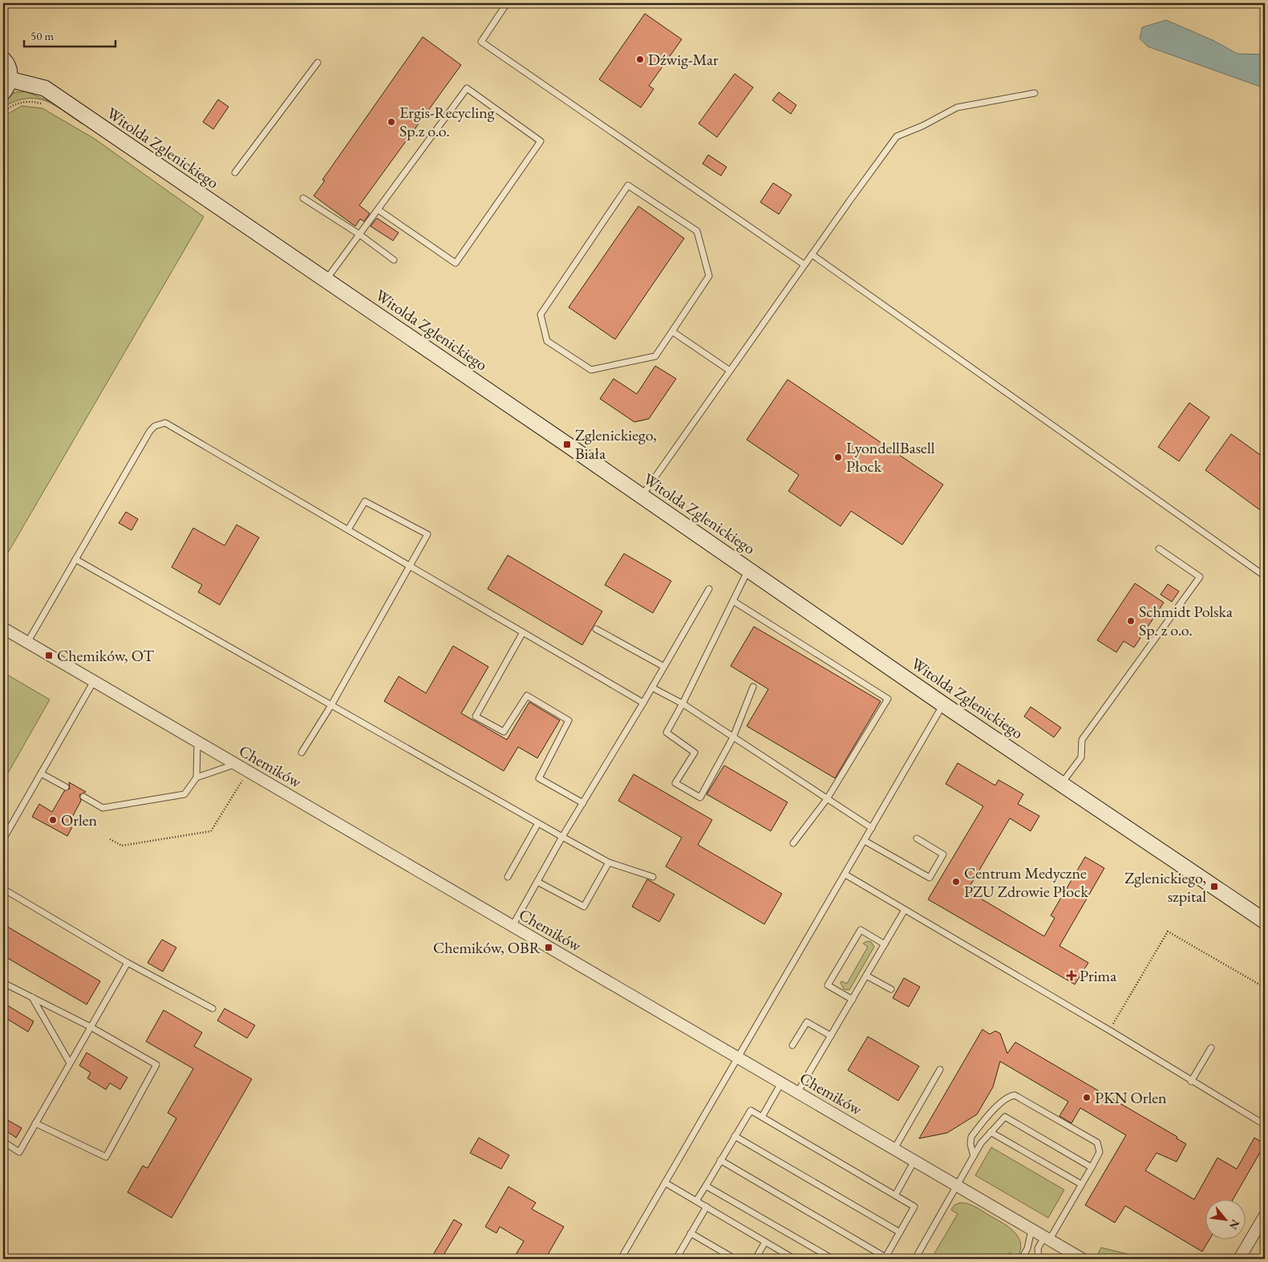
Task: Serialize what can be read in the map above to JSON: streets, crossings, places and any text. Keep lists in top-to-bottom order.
{
  "streets": {
    "street": ["Witolda Zglenickiego", "Chemików"]
  },
  "places": {
    "other": [
      "Dźwig-Mar",
      "Ergis-Recycling Sp.z o.o.",
      "LyondellBasell Płock",
      "Schmidt Polska Sp. z o.o.",
      "Orlen",
      "Centrum Medyczne PZU Zdrowie Płock",
      "PKN Orlen"
    ],
    "transit": [
      "Zglenickiego, Biała",
      "Chemików, OT",
      "Zglenickiego, szpital",
      "Chemików, OBR"
    ],
    "health": ["Prima"]
  },
  "scale_bar": "50 m",
  "north": "bottom right"
}
